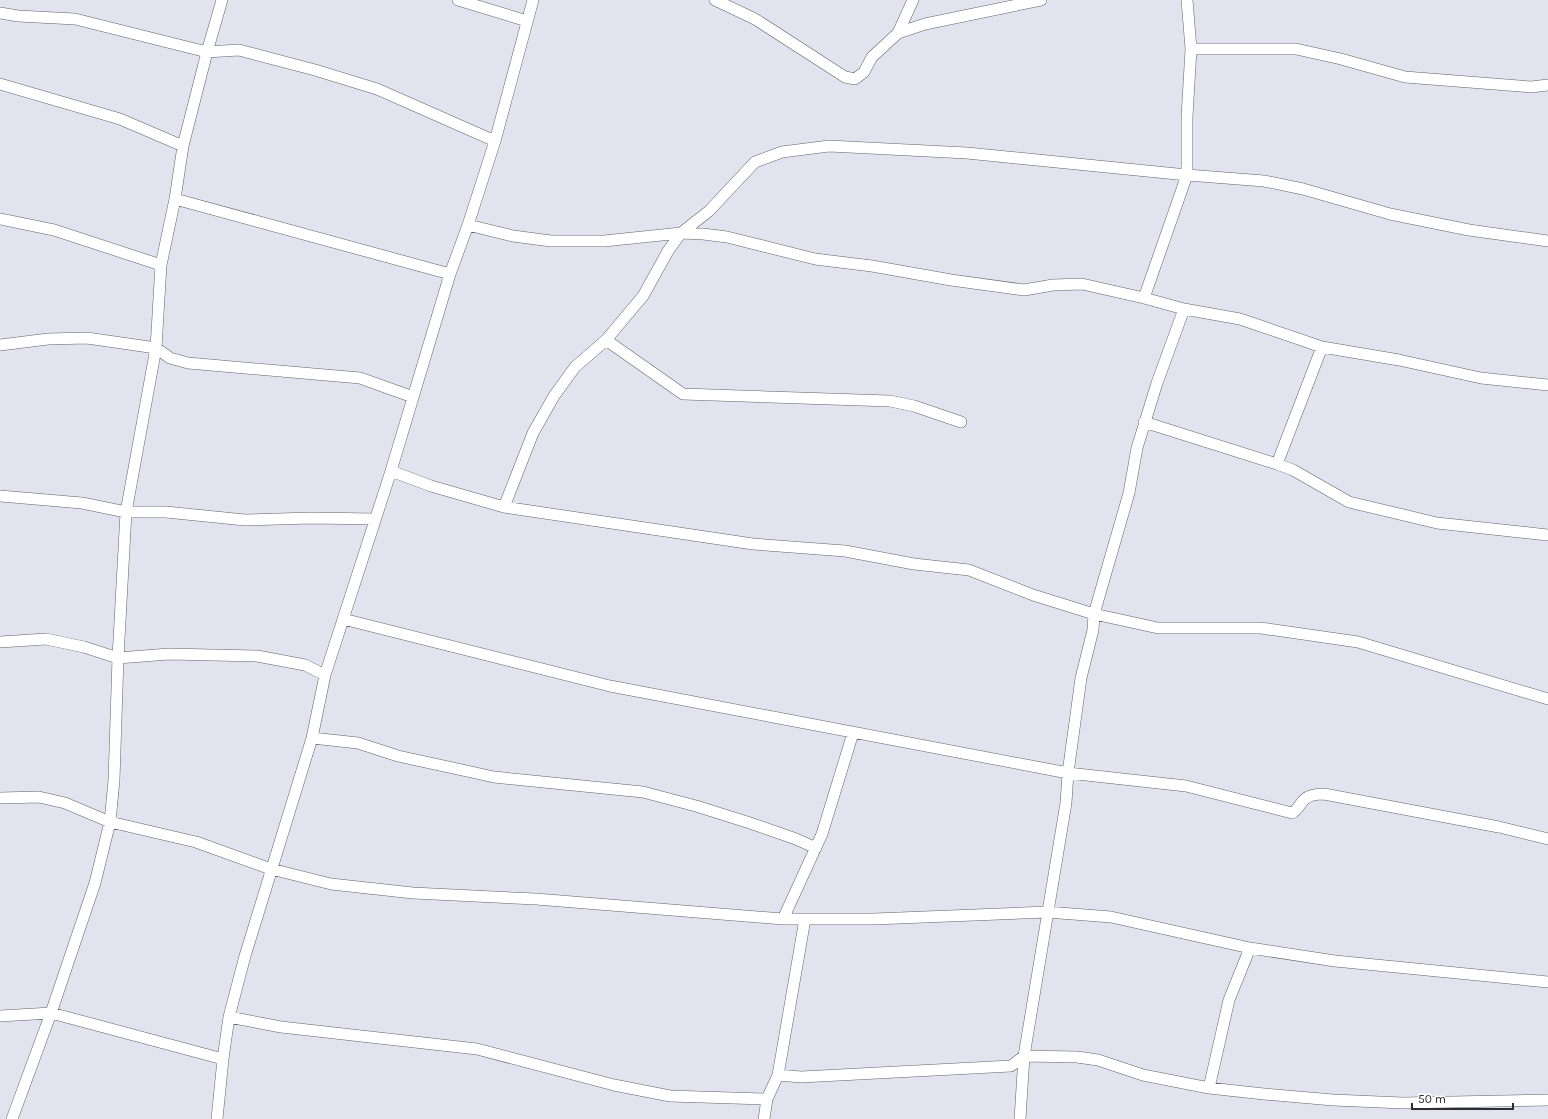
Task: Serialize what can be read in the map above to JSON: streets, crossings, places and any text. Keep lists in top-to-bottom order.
{
  "scale_bar": "50 m"
}
